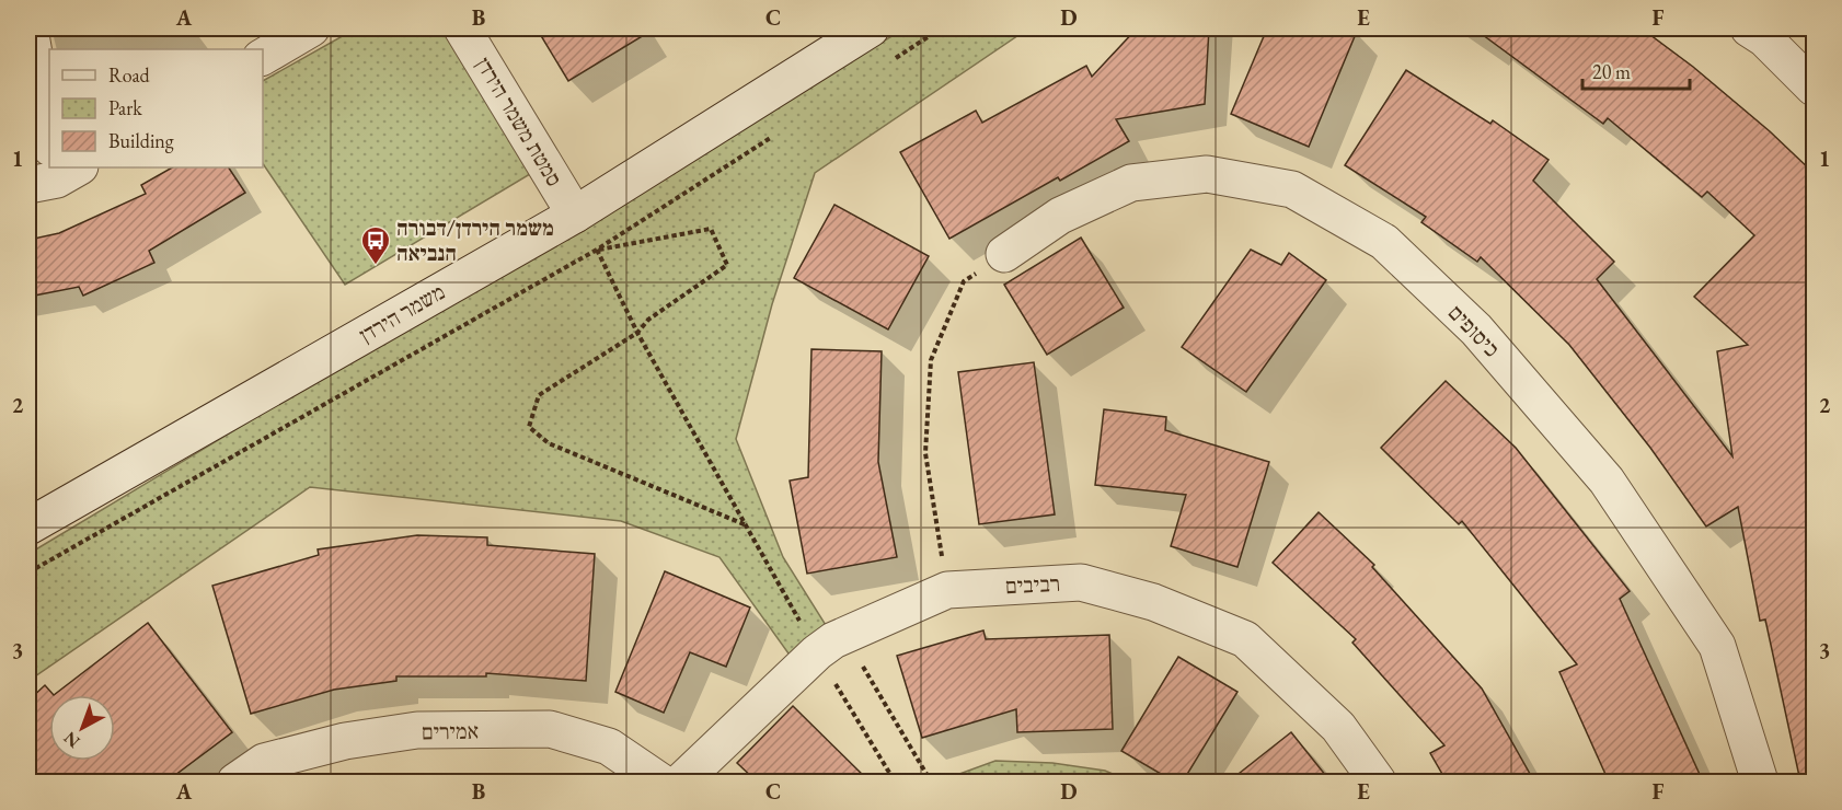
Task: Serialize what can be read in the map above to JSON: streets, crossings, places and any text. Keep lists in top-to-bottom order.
{
  "streets": {
    "street": [
      "סמטת משמר הירדן",
      "משמר הירדן",
      "כיסופים",
      "רביבים",
      "אמירים"
    ]
  },
  "crossings": [
    ["סמטת משמר הירדן", "משמר הירדן"]
  ],
  "places": {
    "bus stop": ["משמר הירדן/דבורה הנביאה"]
  },
  "legend": ["Road", "Park", "Building"],
  "scale_bar": "20 m",
  "north": "bottom left",
  "grid": {
    "columns": [
      "A",
      "B",
      "C",
      "D",
      "E",
      "F"
    ],
    "rows": ["1", "2", "3"]
  }
}
